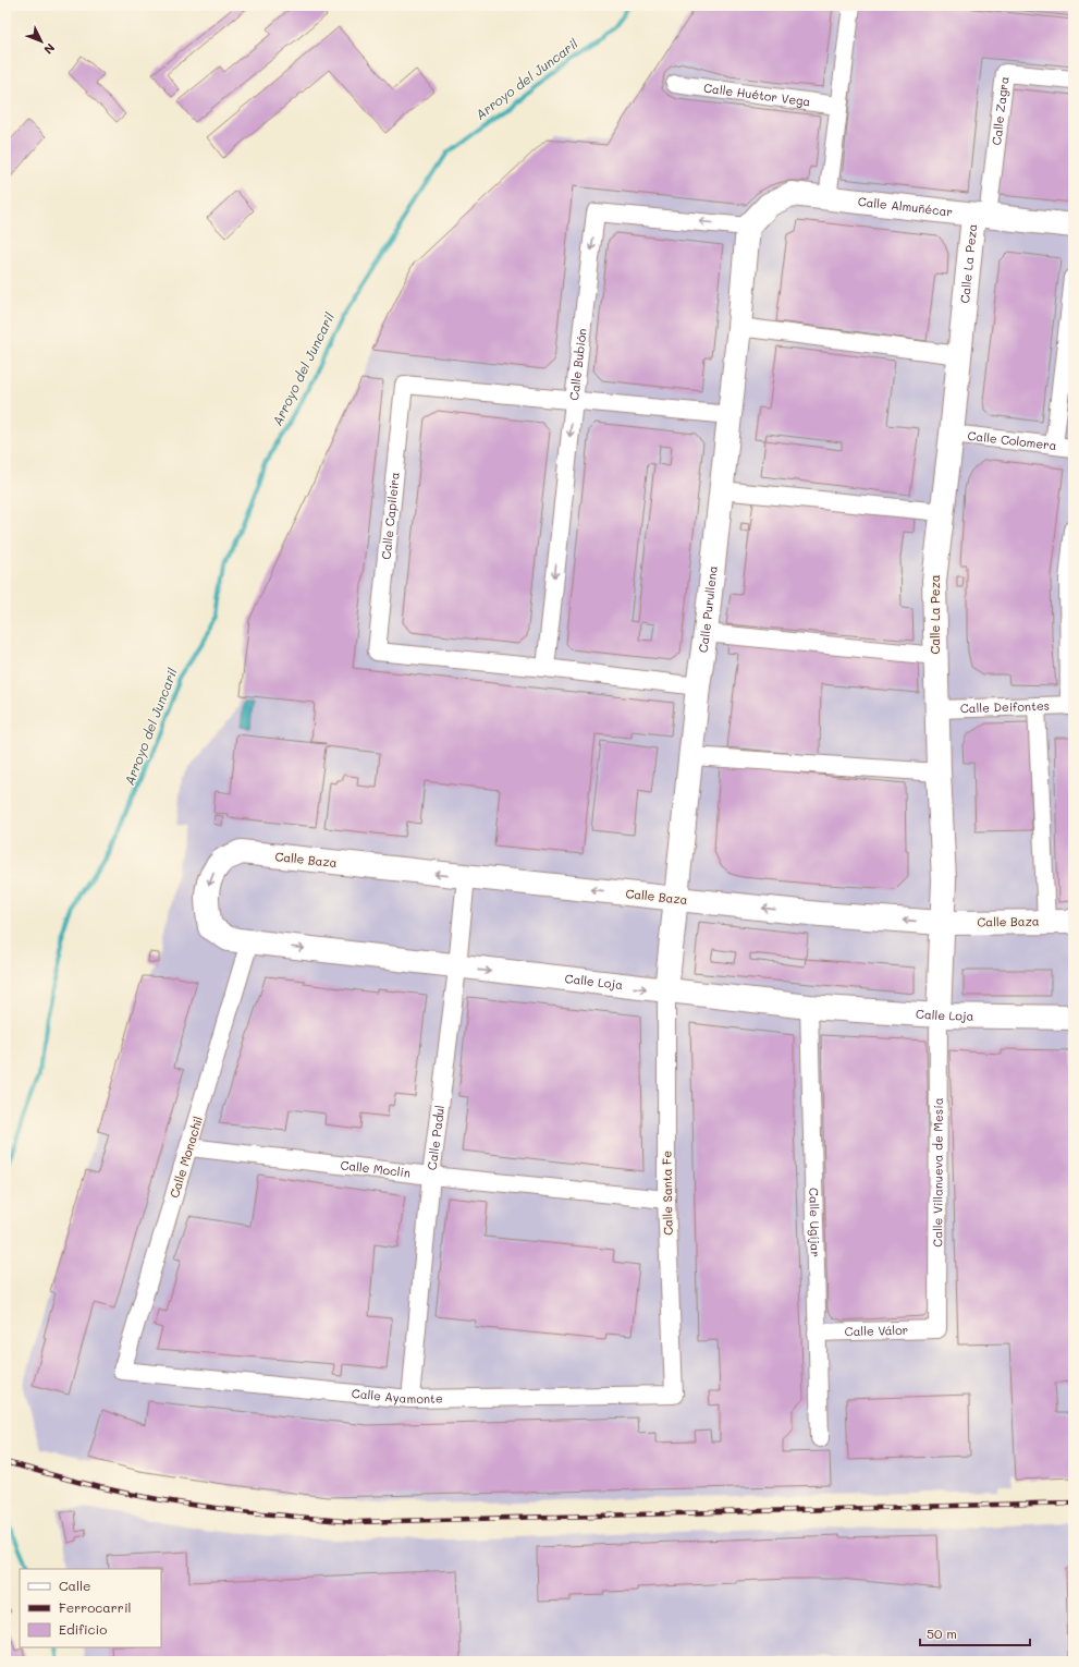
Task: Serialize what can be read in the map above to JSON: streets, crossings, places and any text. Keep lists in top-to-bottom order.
{
  "streets": {
    "street": [
      "Calle Huétor Vega",
      "Calle Zagra",
      "Calle Almuñécar",
      "Calle La Peza",
      "Calle Bubión",
      "Calle Colomera",
      "Calle Capileira",
      "Calle Purullena",
      "Calle Deifontes",
      "Calle Baza",
      "Calle Loja",
      "Calle Padul",
      "Calle Monachil",
      "Calle Moclín",
      "Calle Villanueva de Mesía",
      "Calle Santa Fe",
      "Calle Ugíjar",
      "Calle Válor",
      "Calle Ayamonte"
    ]
  },
  "crossings": [
    ["Calle Zagra", "Calle Almuñécar"],
    ["Calle Zagra", "Calle La Peza"],
    ["Calle Almuñécar", "Calle La Peza"],
    ["Calle Almuñécar", "Calle Bubión"],
    ["Calle Almuñécar", "Calle Purullena"],
    ["Calle La Peza", "Calle Colomera"],
    ["Calle La Peza", "Calle Deifontes"],
    ["Calle La Peza", "Calle Baza"],
    ["Calle La Peza", "Calle Loja"],
    ["Calle La Peza", "Calle Villanueva de Mesía"],
    ["Calle Bubión", "Calle Capileira"],
    ["Calle Bubión", "Calle Purullena"],
    ["Calle Capileira", "Calle Purullena"],
    ["Calle Purullena", "Calle Baza"],
    ["Calle Purullena", "Calle Loja"],
    ["Calle Purullena", "Calle Santa Fe"],
    ["Calle Baza", "Calle Loja"],
    ["Calle Baza", "Calle Padul"],
    ["Calle Loja", "Calle Padul"],
    ["Calle Loja", "Calle Monachil"],
    ["Calle Loja", "Calle Villanueva de Mesía"],
    ["Calle Loja", "Calle Santa Fe"],
    ["Calle Loja", "Calle Ugíjar"],
    ["Calle Padul", "Calle Moclín"],
    ["Calle Padul", "Calle Ayamonte"],
    ["Calle Monachil", "Calle Moclín"],
    ["Calle Monachil", "Calle Ayamonte"],
    ["Calle Moclín", "Calle Santa Fe"],
    ["Calle Villanueva de Mesía", "Calle Válor"],
    ["Calle Santa Fe", "Calle Ayamonte"],
    ["Calle Ugíjar", "Calle Válor"]
  ],
  "one_way": ["Calle Loja"],
  "water": ["Arroyo del Juncaril"],
  "legend": ["Calle", "Ferrocarril", "Edificio"],
  "scale_bar": "50 m",
  "north": "bottom right"
}
